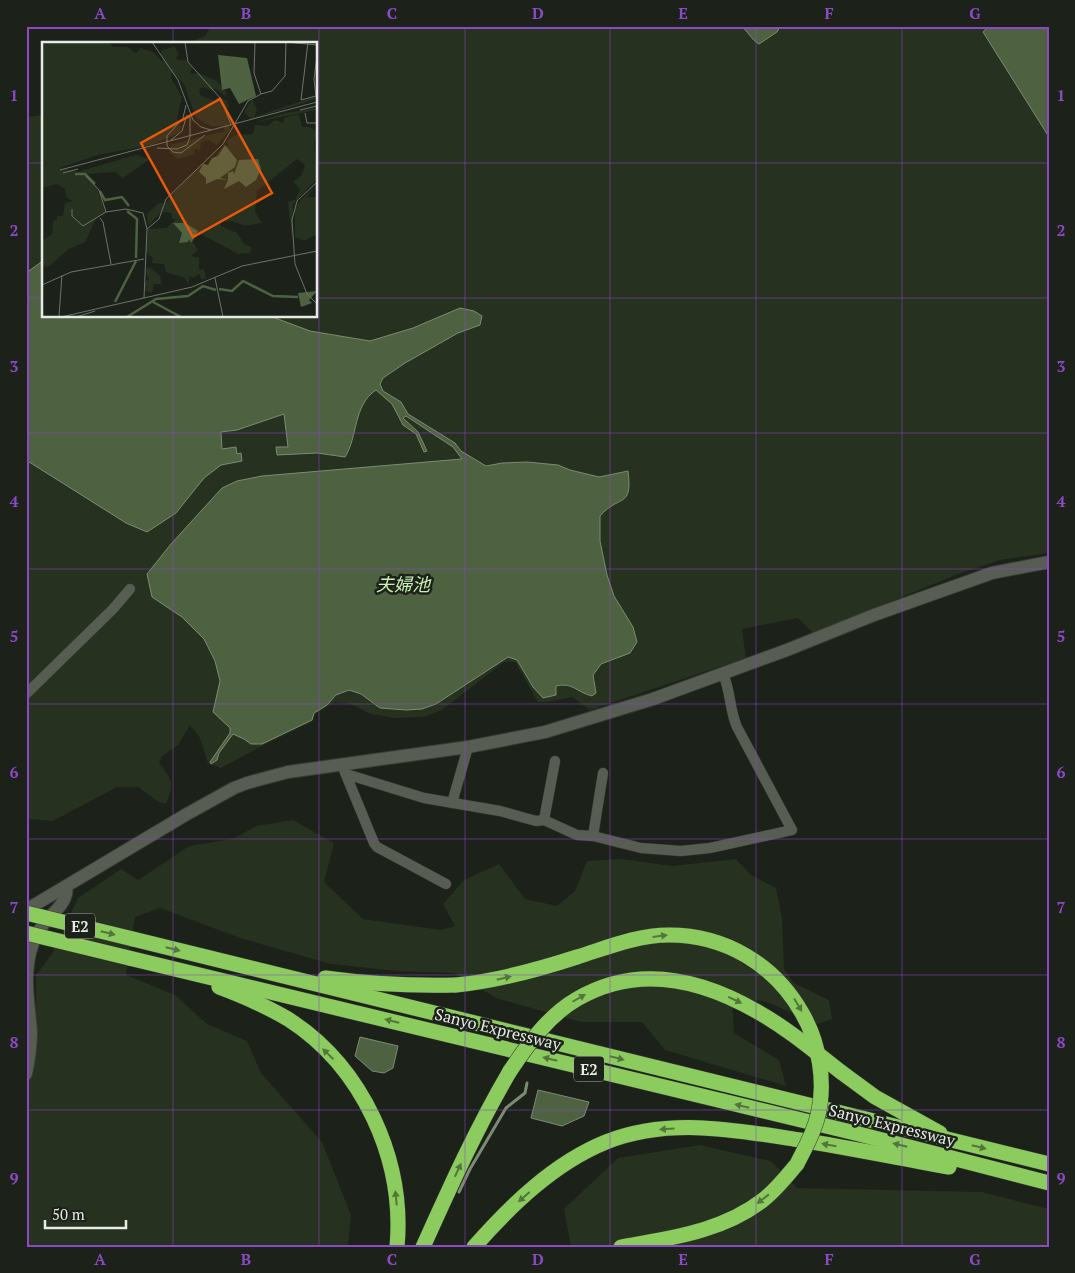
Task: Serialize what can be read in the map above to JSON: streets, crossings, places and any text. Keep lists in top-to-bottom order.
{
  "streets": {
    "highway": ["E2", "Sanyo Expressway"]
  },
  "water": ["夫婦池"],
  "scale_bar": "50 m",
  "grid": {
    "columns": [
      "A",
      "B",
      "C",
      "D",
      "E",
      "F",
      "G"
    ],
    "rows": [
      "1",
      "2",
      "3",
      "4",
      "5",
      "6",
      "7",
      "8",
      "9"
    ]
  }
}
